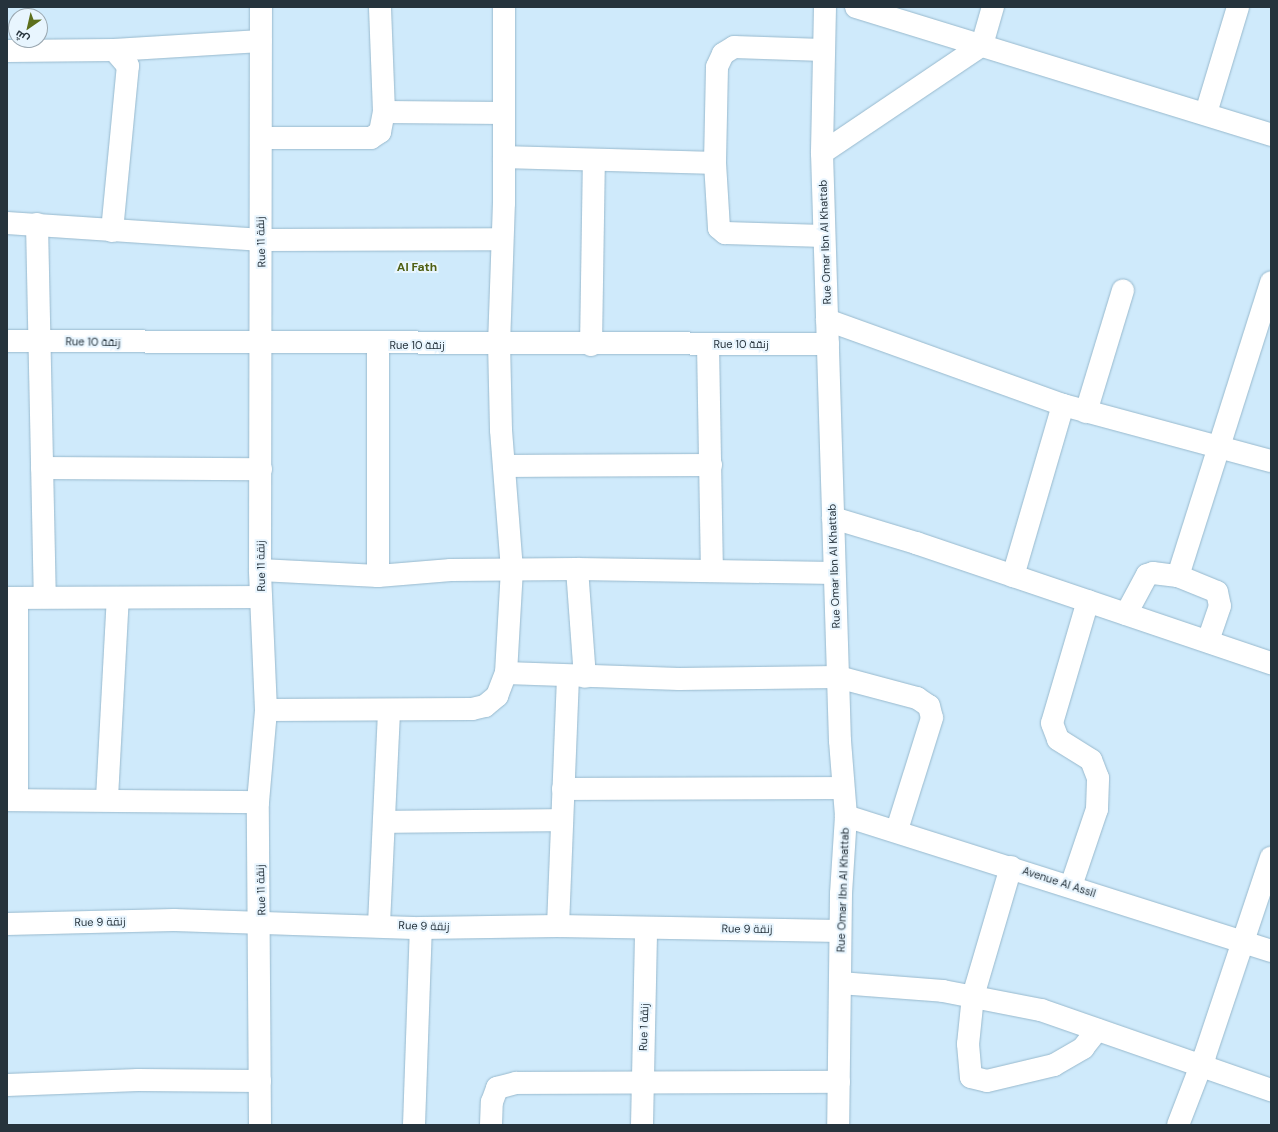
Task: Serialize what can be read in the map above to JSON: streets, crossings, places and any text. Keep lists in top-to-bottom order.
{
  "streets": {
    "street": [
      "Rue 11 زنقة",
      "Rue Omar Ibn Al Khattab",
      "Rue 10 زنقة",
      "Avenue Al Assil",
      "Rue 9 زنقة",
      "Rue 1 زنقة"
    ]
  },
  "crossings": [
    ["Rue 11 زنقة", "Rue 10 زنقة"],
    ["Rue 11 زنقة", "Rue 9 زنقة"],
    ["Rue Omar Ibn Al Khattab", "Rue 10 زنقة"],
    ["Rue Omar Ibn Al Khattab", "Avenue Al Assil"],
    ["Rue Omar Ibn Al Khattab", "Rue 9 زنقة"],
    ["Rue 9 زنقة", "Rue 1 زنقة"]
  ],
  "districts": ["Al Fath"],
  "north": "bottom left"
}
